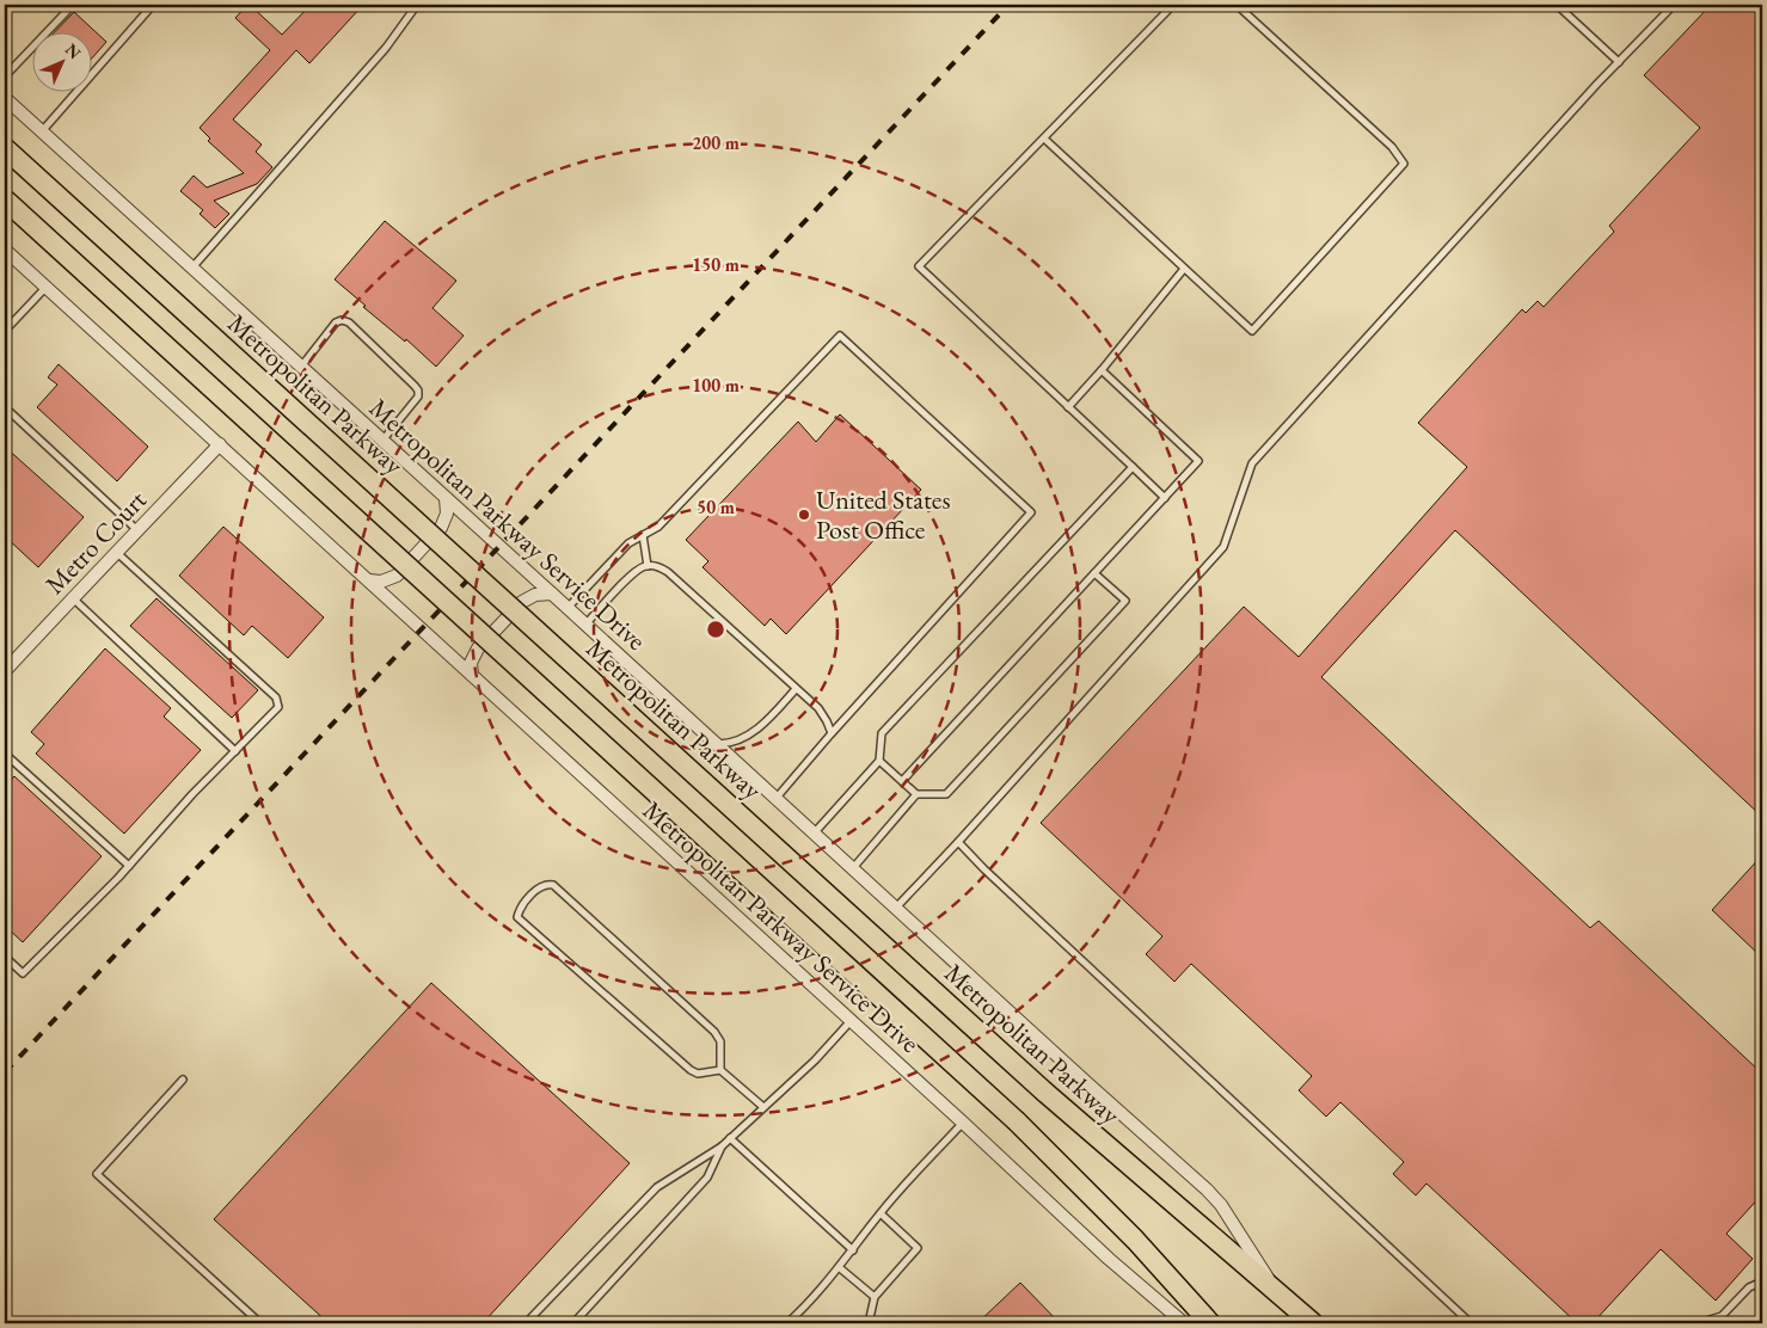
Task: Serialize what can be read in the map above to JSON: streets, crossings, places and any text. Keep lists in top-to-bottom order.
{
  "streets": {
    "main road": ["Metropolitan Parkway"],
    "street": ["Metropolitan Parkway Service Drive", "Metro Court"]
  },
  "crossings": [
    ["Metropolitan Parkway", "Metropolitan Parkway Service Drive"],
    ["Metropolitan Parkway Service Drive", "Metro Court"]
  ],
  "places": ["United States Post Office"],
  "north": "top right",
  "rings": [
    "200 m",
    "150 m",
    "100 m",
    "50 m"
  ]
}
